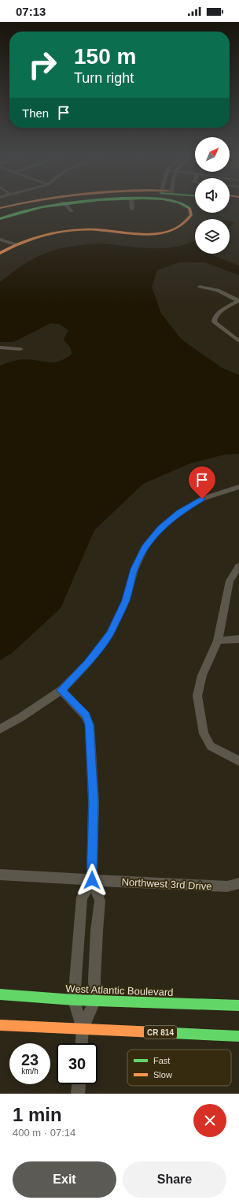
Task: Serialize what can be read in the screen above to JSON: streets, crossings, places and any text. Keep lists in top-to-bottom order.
{
  "streets": {
    "street": ["Northwest 3rd Drive", "West Atlantic Boulevard", "CR 814"]
  },
  "legend": ["Fast", "Slow"],
  "north": "top right",
  "page": {
    "status": "07:13",
    "turn": ["150 m", "Turn right"],
    "then": "Then",
    "speed": "23 km/h",
    "limit": "30",
    "heading": ["1 min", "400 m · 07:14"],
    "buttons": ["Exit", "Share"]
  }
}
